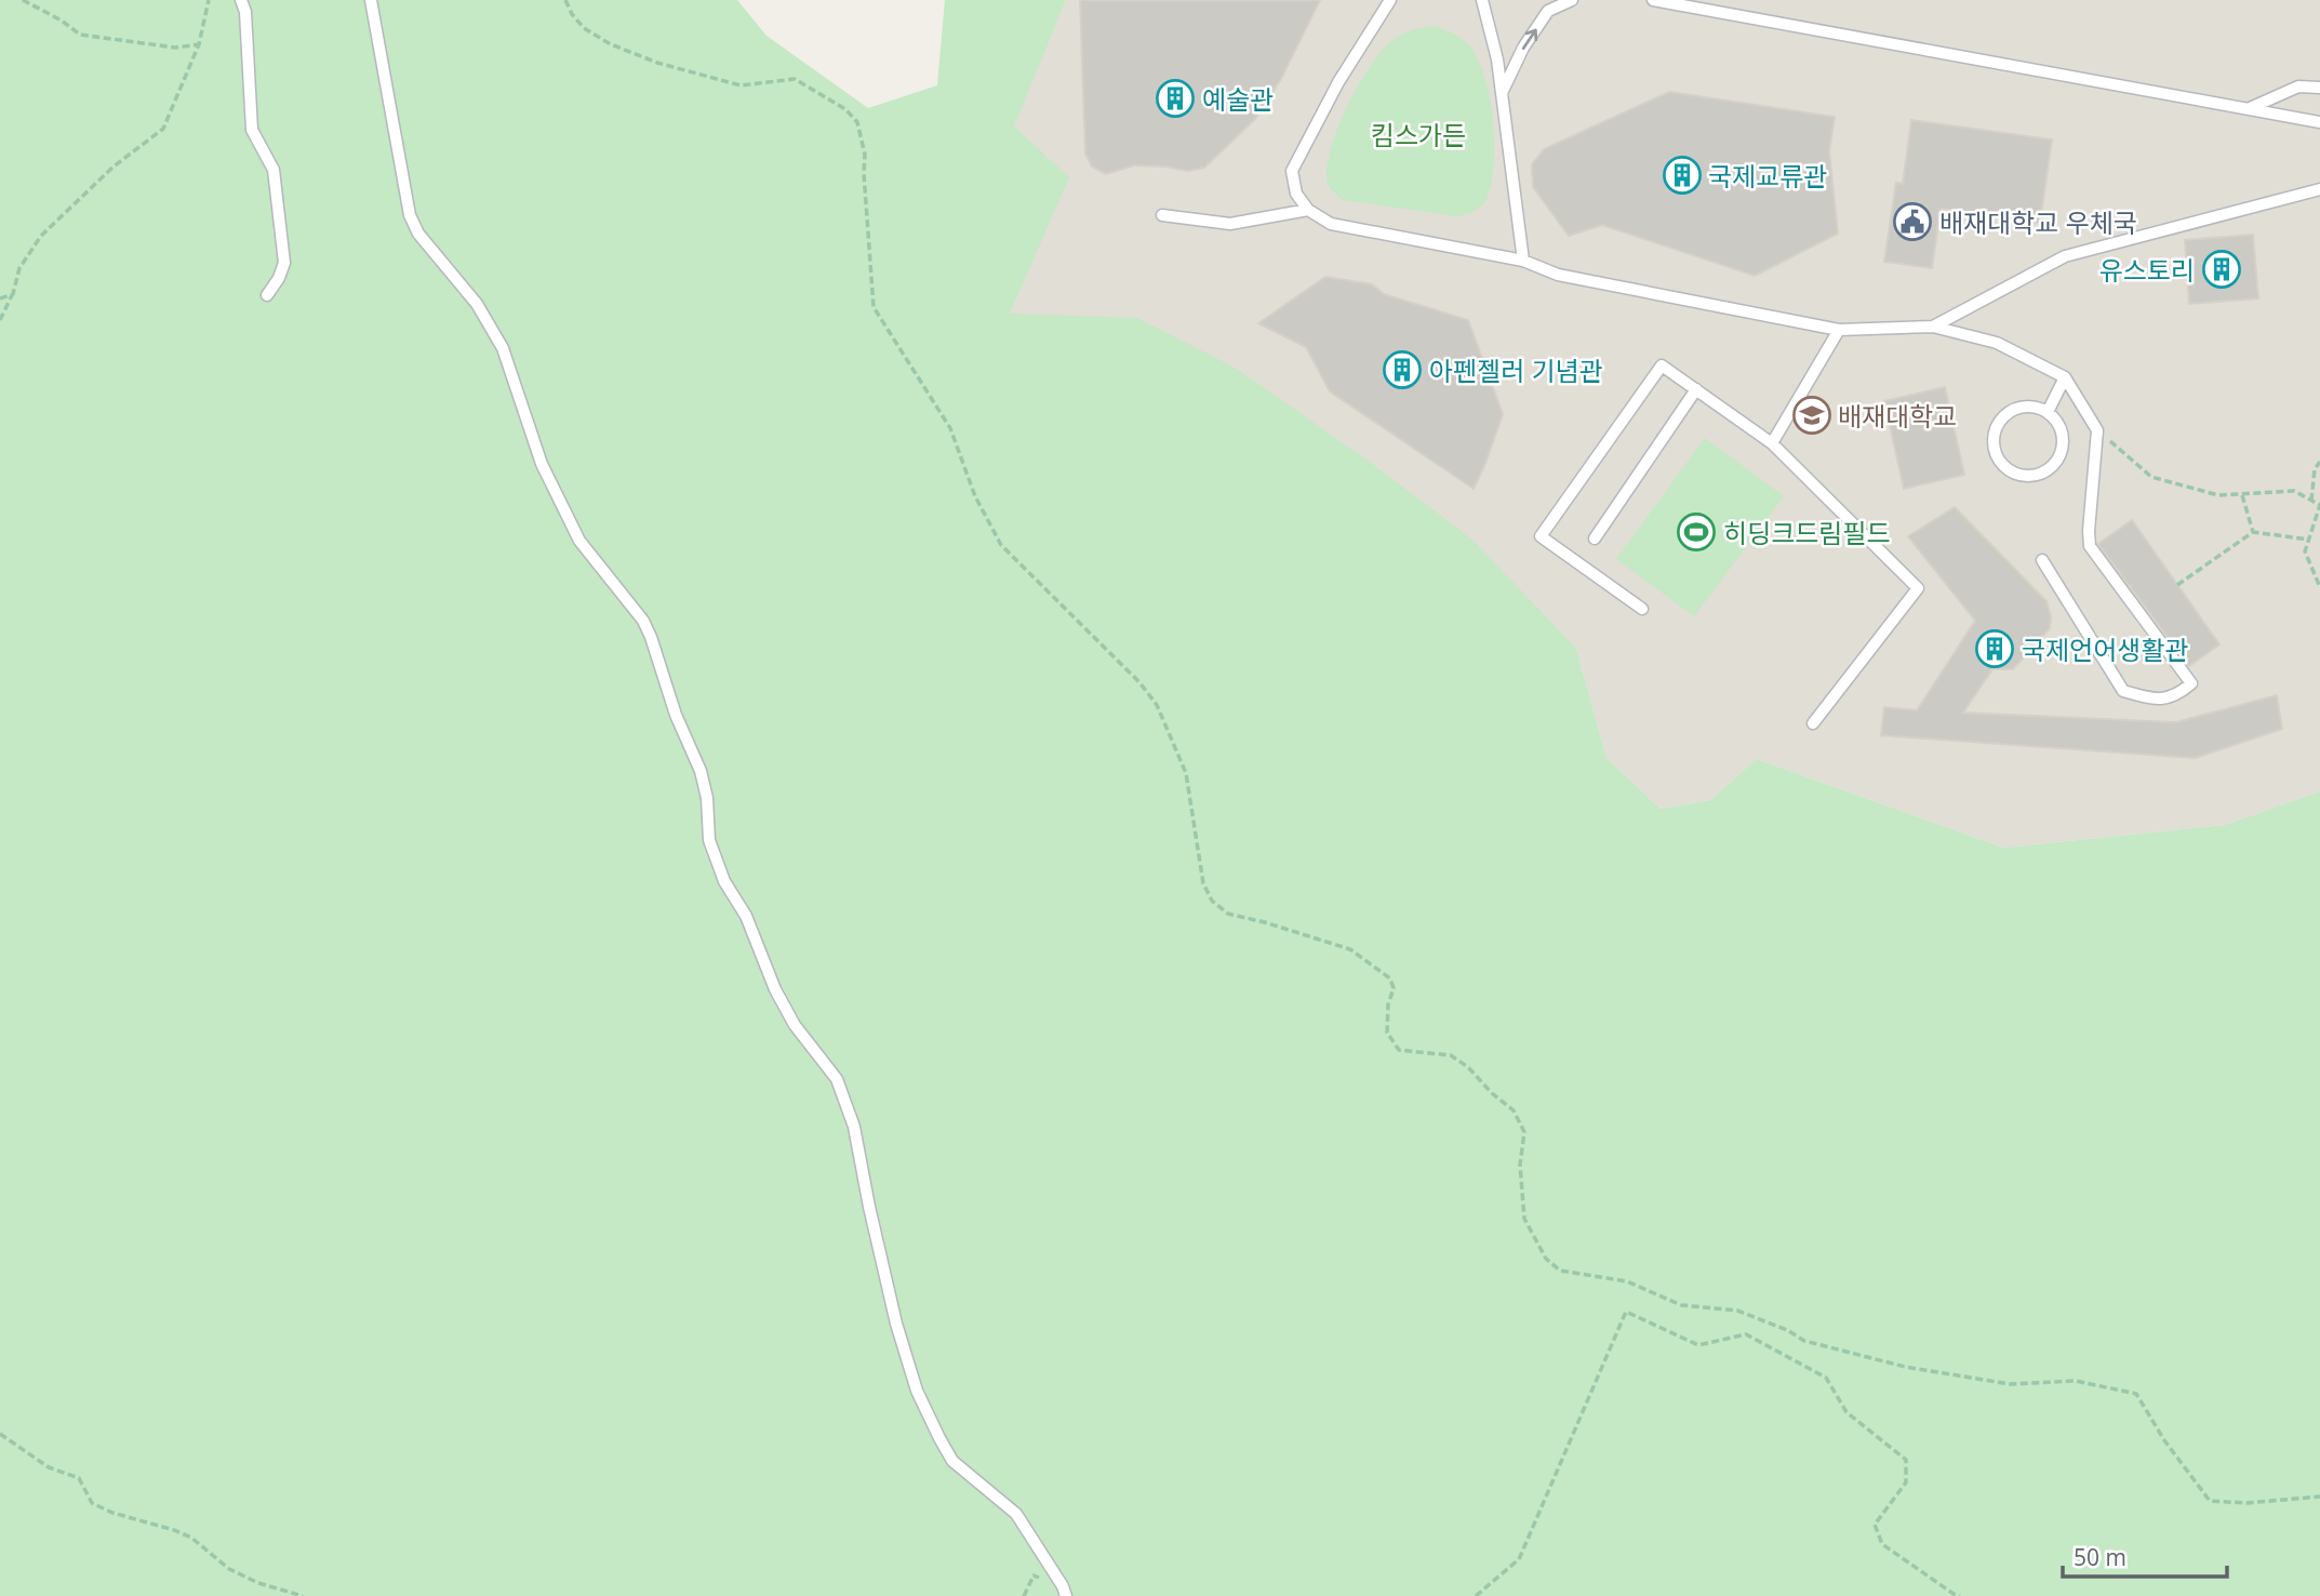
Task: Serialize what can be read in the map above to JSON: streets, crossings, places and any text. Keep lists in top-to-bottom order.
{
  "parks": ["킴스가든"],
  "places": {
    "building": [
      "예술관",
      "국제교류관",
      "유스토리",
      "아펜젤러 기념관",
      "국제언어생활관"
    ],
    "public building": ["배재대학교 우체국"],
    "school or university": ["배재대학교"],
    "sports": ["히딩크드림필드"]
  },
  "scale_bar": "50 m"
}
